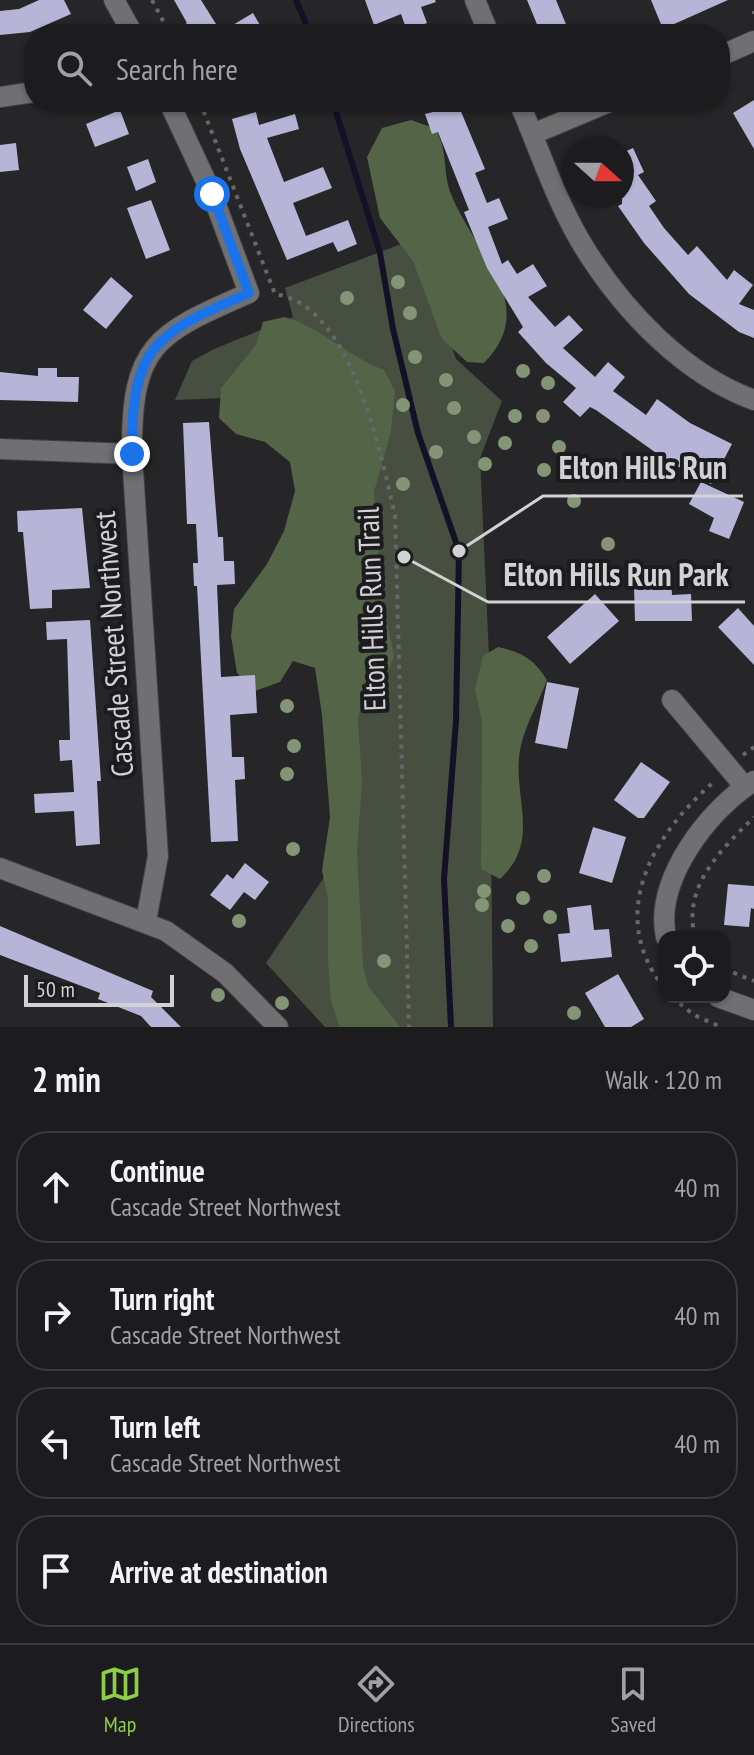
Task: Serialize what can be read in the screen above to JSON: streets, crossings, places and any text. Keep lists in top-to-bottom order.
{
  "streets": {
    "street": ["Cascade Street Northwest"],
    "path": ["Elton Hills Run Trail"]
  },
  "places": ["Elton Hills Run", "Elton Hills Run Park"],
  "scale_bar": "50 m",
  "north": "right",
  "page": {
    "search": "Search here",
    "scale": "50 m",
    "heading": ["2 min", "Walk · 120 m"],
    "list": [
      ["Continue", "Cascade Street Northwest", "40 m"],
      ["Turn right", "Cascade Street Northwest", "40 m"],
      ["Turn left", "Cascade Street Northwest", "40 m"],
      "Arrive at destination"
    ],
    "nav": ["Map", "Directions", "Saved"]
  }
}
